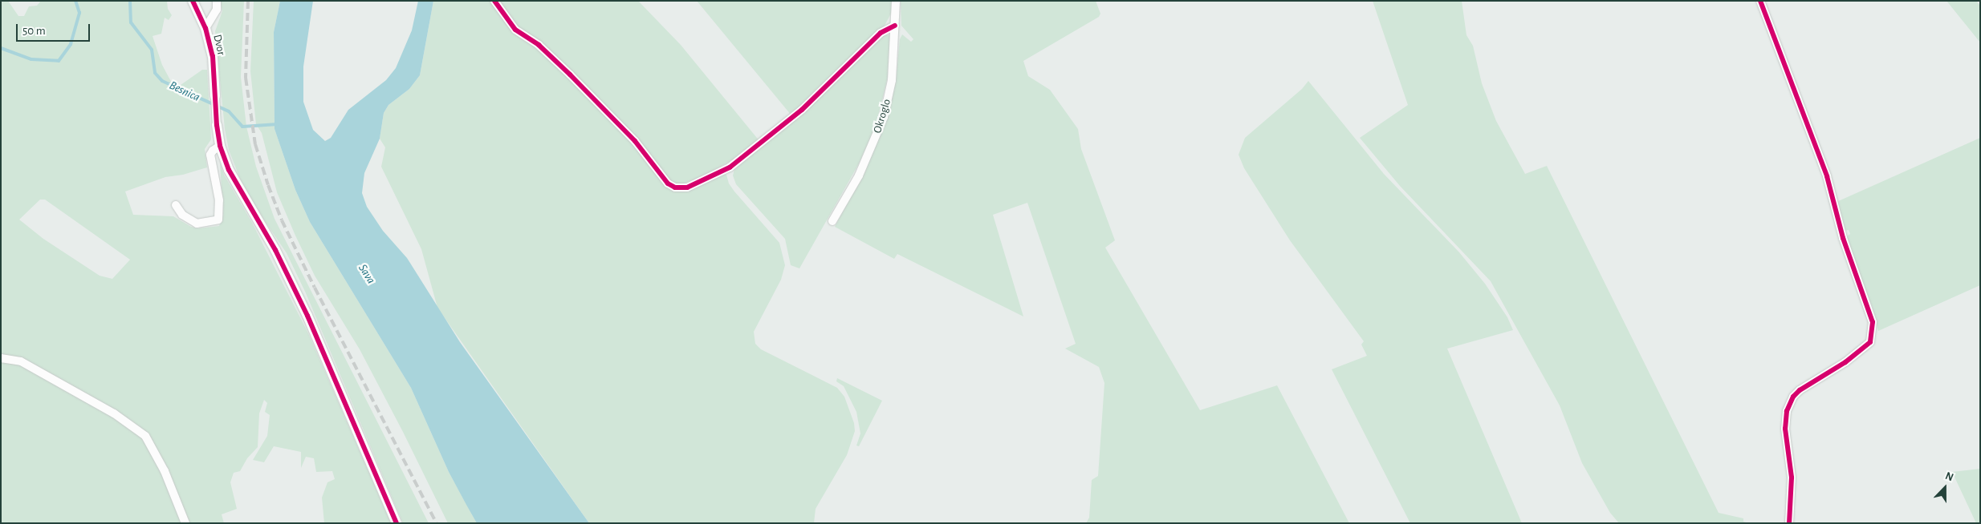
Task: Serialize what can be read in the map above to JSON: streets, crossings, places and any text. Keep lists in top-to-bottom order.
{
  "streets": {
    "street": ["Dvor", "Okroglo"]
  },
  "water": ["Besnica", "Sava"],
  "scale_bar": "50 m",
  "north": "top"
}
